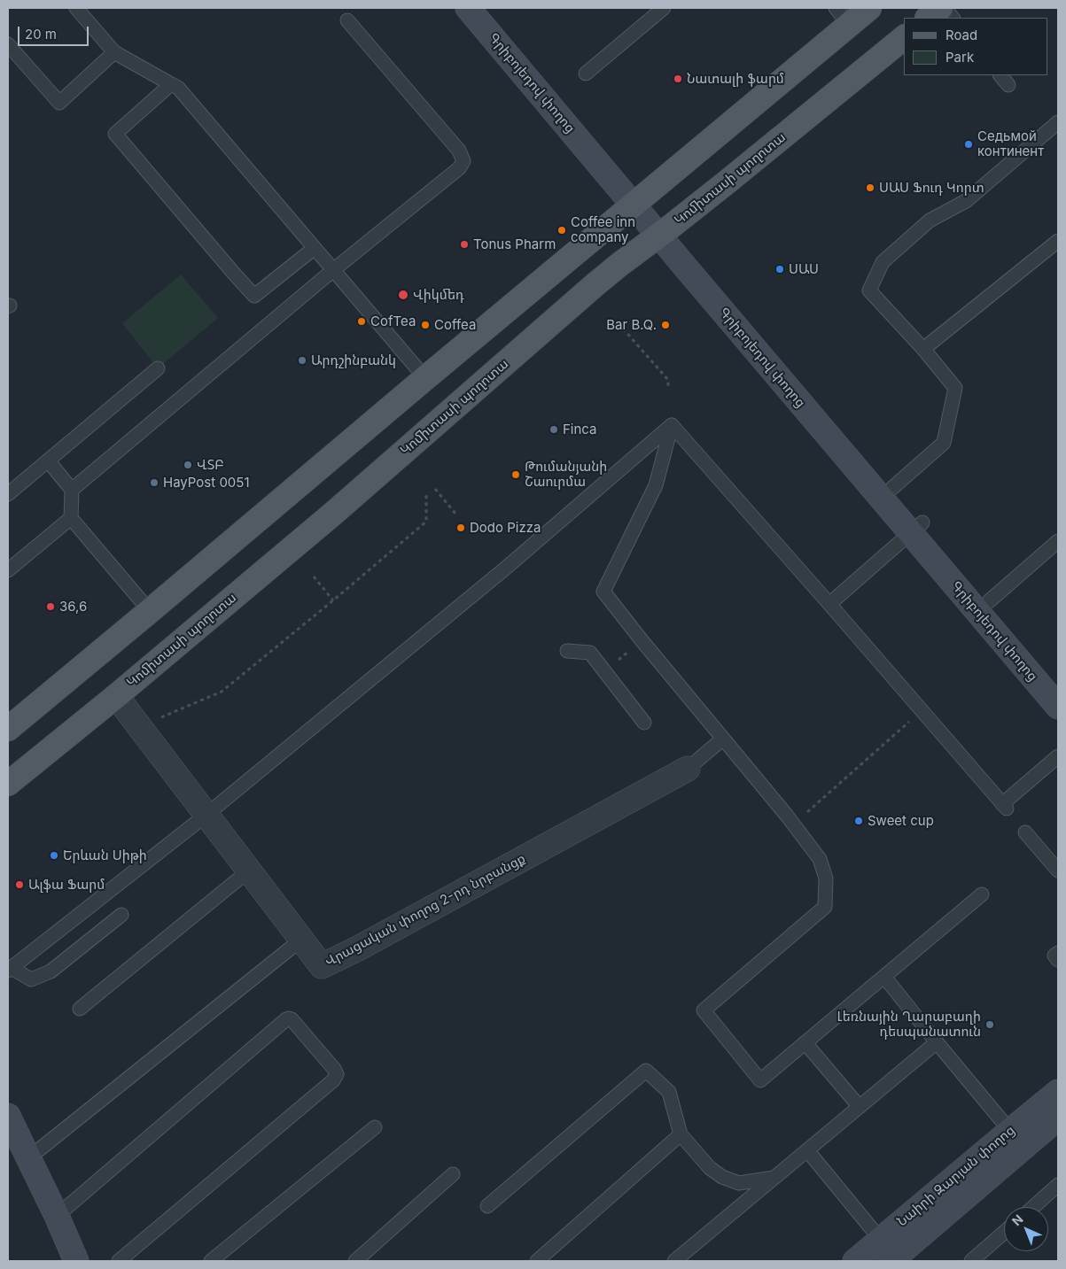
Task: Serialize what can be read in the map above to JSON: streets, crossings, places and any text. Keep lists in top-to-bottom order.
{
  "streets": {
    "main road": ["Կոմիտասի պողոտա"],
    "street": ["Գրիբոյեդով փողոց", "Վրացական փողոց 2-րդ նրբանցք", "Նաիրի Զարյան փողոց"]
  },
  "crossings": [
    ["Գրիբոյեդով փողոց", "Կոմիտասի պողոտա"],
    ["Կոմիտասի պողոտա", "Վրացական փողոց 2-րդ նրբանցք"]
  ],
  "places": [
    "Նատալի ֆարմ",
    "Седьмой континент",
    "ՍԱՍ Ֆուդ Կորտ",
    "Coffee inn company",
    "Tonus Pharm",
    "ՍԱՍ",
    "Վիկմեդ",
    "CofTea",
    "Coffea",
    "Bar B.Q.",
    "Արդշինբանկ",
    "Finca",
    "ՎՏԲ",
    "Թումանյանի Շաուրմա",
    "HayPost 0051",
    "Dodo Pizza",
    "36,6",
    "Sweet cup",
    "Երևան Սիթի",
    "Ալֆա Ֆարմ",
    "Լեռնային Ղարաբաղի դեսպանատուն"
  ],
  "legend": ["Road", "Park"],
  "scale_bar": "20 m",
  "north": "top left"
}
